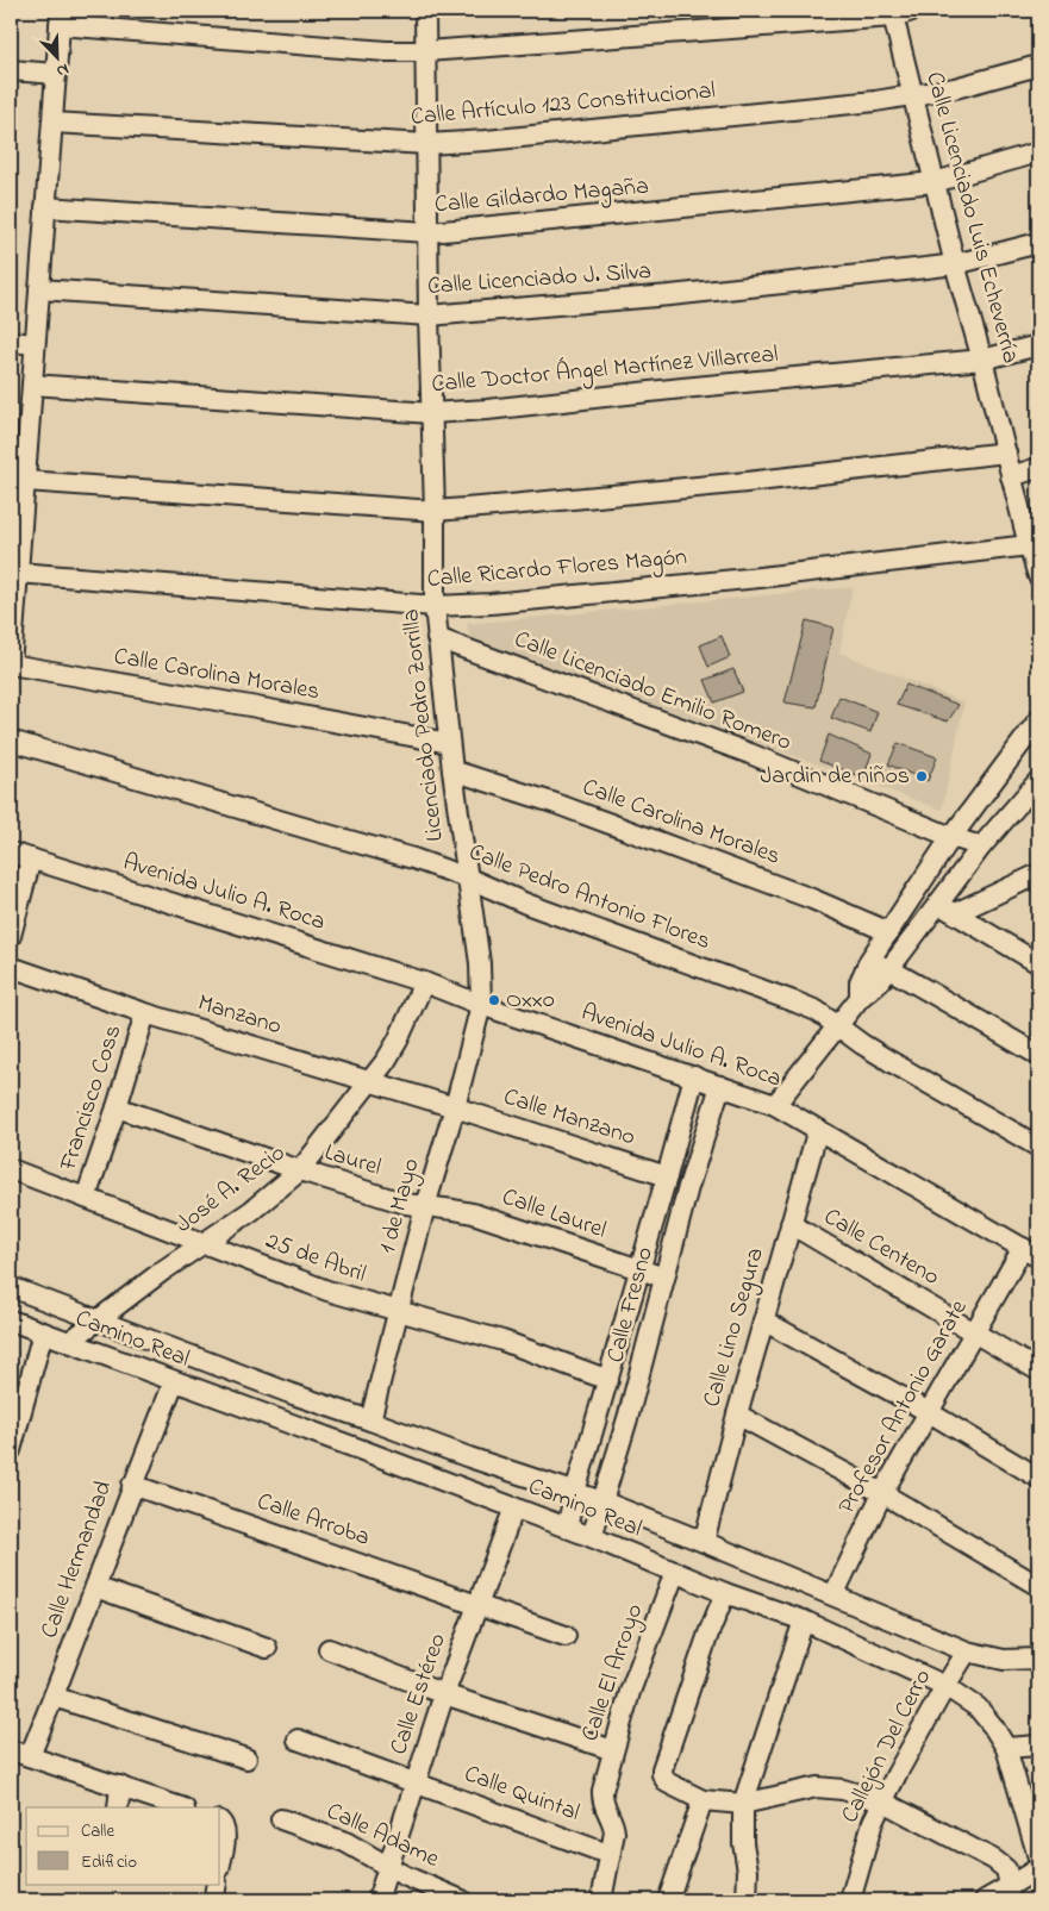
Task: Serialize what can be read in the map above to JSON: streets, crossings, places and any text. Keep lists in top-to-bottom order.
{
  "streets": {
    "street": [
      "Calle Artículo 123 Constitucional",
      "Calle Gildardo Magaña",
      "Calle Licenciado Luis Echeverría",
      "Calle Licenciado J. Silva",
      "Calle Doctor Ángel Martínez Villarreal",
      "Calle Ricardo Flores Magón",
      "Calle Carolina Morales",
      "Calle Licenciado Emilio Romero",
      "Licenciado Pedro Zorrilla",
      "Avenida Julio A. Roca",
      "Calle Pedro Antonio Flores",
      "Manzano",
      "Francisco Coss",
      "Calle Manzano",
      "Laurel",
      "José A. Recio",
      "1 de Mayo",
      "Calle Laurel",
      "Calle Centeno",
      "25 de Abril",
      "Calle Fresno",
      "Calle Lino Segura",
      "Camino Real",
      "Profesor Antonio Garate",
      "Calle Arroba",
      "Calle Hermandad",
      "Calle El Arroyo",
      "Calle Estéreo",
      "Callejón Del Cerro",
      "Calle Quintal",
      "Calle Adame"
    ]
  },
  "crossings": [
    ["Calle Artículo 123 Constitucional", "Calle Licenciado Luis Echeverría"],
    ["Calle Artículo 123 Constitucional", "Licenciado Pedro Zorrilla"],
    ["Calle Gildardo Magaña", "Calle Licenciado Luis Echeverría"],
    ["Calle Gildardo Magaña", "Licenciado Pedro Zorrilla"],
    ["Calle Licenciado Luis Echeverría", "Calle Licenciado J. Silva"],
    ["Calle Licenciado Luis Echeverría", "Calle Doctor Ángel Martínez Villarreal"],
    ["Calle Licenciado Luis Echeverría", "Calle Ricardo Flores Magón"],
    ["Calle Licenciado J. Silva", "Licenciado Pedro Zorrilla"],
    ["Calle Doctor Ángel Martínez Villarreal", "Licenciado Pedro Zorrilla"],
    ["Calle Ricardo Flores Magón", "Licenciado Pedro Zorrilla"],
    ["Calle Carolina Morales", "Licenciado Pedro Zorrilla"],
    ["Calle Licenciado Emilio Romero", "Licenciado Pedro Zorrilla"],
    ["Licenciado Pedro Zorrilla", "Avenida Julio A. Roca"],
    ["Licenciado Pedro Zorrilla", "Calle Pedro Antonio Flores"],
    ["Licenciado Pedro Zorrilla", "1 de Mayo"],
    ["Avenida Julio A. Roca", "José A. Recio"],
    ["Avenida Julio A. Roca", "1 de Mayo"],
    ["Avenida Julio A. Roca", "Calle Fresno"],
    ["Avenida Julio A. Roca", "Calle Lino Segura"],
    ["Avenida Julio A. Roca", "Profesor Antonio Garate"],
    ["Manzano", "Francisco Coss"],
    ["Manzano", "Calle Manzano"],
    ["Manzano", "José A. Recio"],
    ["Manzano", "1 de Mayo"],
    ["Francisco Coss", "Laurel"],
    ["Francisco Coss", "25 de Abril"],
    ["Calle Manzano", "1 de Mayo"],
    ["Calle Manzano", "Calle Fresno"],
    ["Laurel", "José A. Recio"],
    ["Laurel", "1 de Mayo"],
    ["Laurel", "Calle Laurel"],
    ["José A. Recio", "25 de Abril"],
    ["José A. Recio", "Camino Real"],
    ["1 de Mayo", "Calle Laurel"],
    ["1 de Mayo", "25 de Abril"],
    ["1 de Mayo", "Camino Real"],
    ["Calle Laurel", "Calle Fresno"],
    ["Calle Centeno", "Calle Lino Segura"],
    ["Calle Centeno", "Profesor Antonio Garate"],
    ["25 de Abril", "Calle Fresno"],
    ["Calle Fresno", "Camino Real"],
    ["Calle Lino Segura", "Camino Real"],
    ["Camino Real", "Profesor Antonio Garate"],
    ["Camino Real", "Calle Hermandad"],
    ["Camino Real", "Calle El Arroyo"],
    ["Camino Real", "Calle Estéreo"],
    ["Camino Real", "Callejón Del Cerro"],
    ["Calle Arroba", "Calle Hermandad"],
    ["Calle Arroba", "Calle Estéreo"],
    ["Calle El Arroyo", "Calle Quintal"],
    ["Calle Estéreo", "Calle Quintal"],
    ["Calle Estéreo", "Calle Adame"]
  ],
  "places": ["Jardin de niños", "Oxxo"],
  "legend": ["Calle", "Edificio"],
  "north": "bottom right"
}
